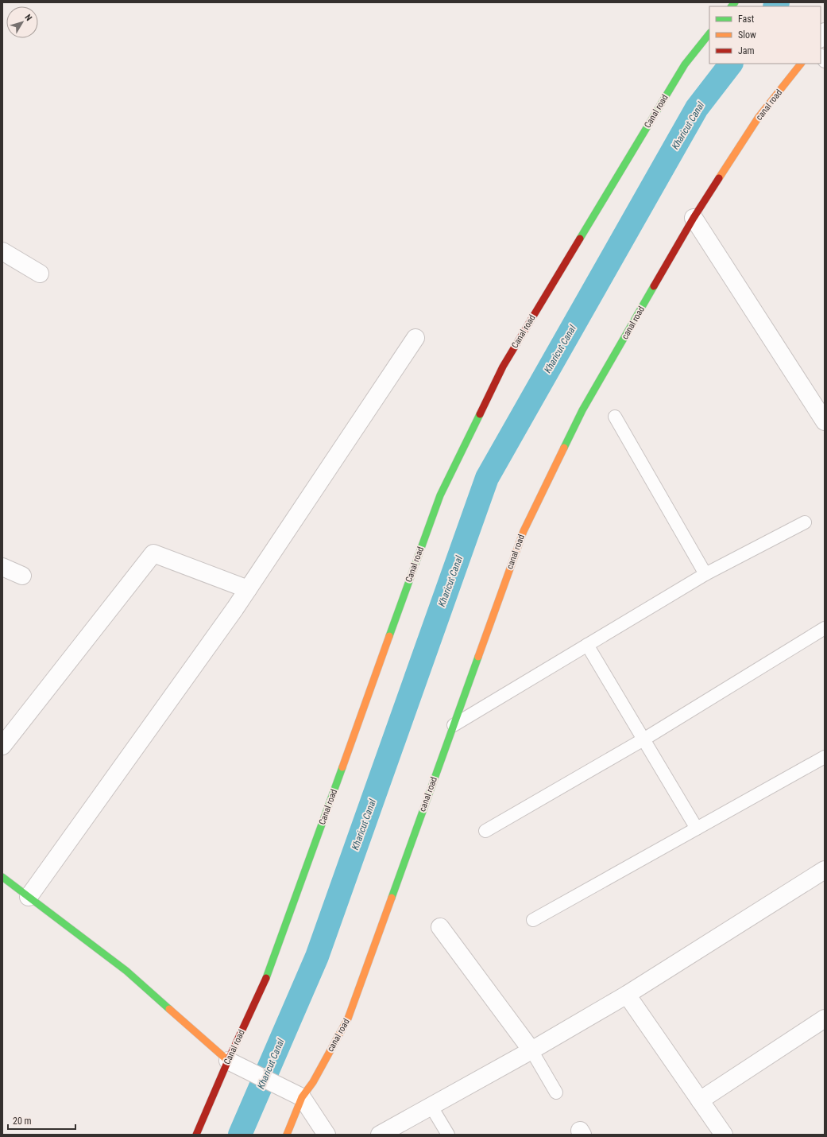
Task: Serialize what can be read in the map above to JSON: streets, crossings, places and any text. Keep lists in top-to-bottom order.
{
  "streets": {
    "street": ["canal road", "Canal road"]
  },
  "water": ["Kharicut Canal"],
  "legend": ["Fast", "Slow", "Jam"],
  "scale_bar": "20 m",
  "north": "top right"
}
